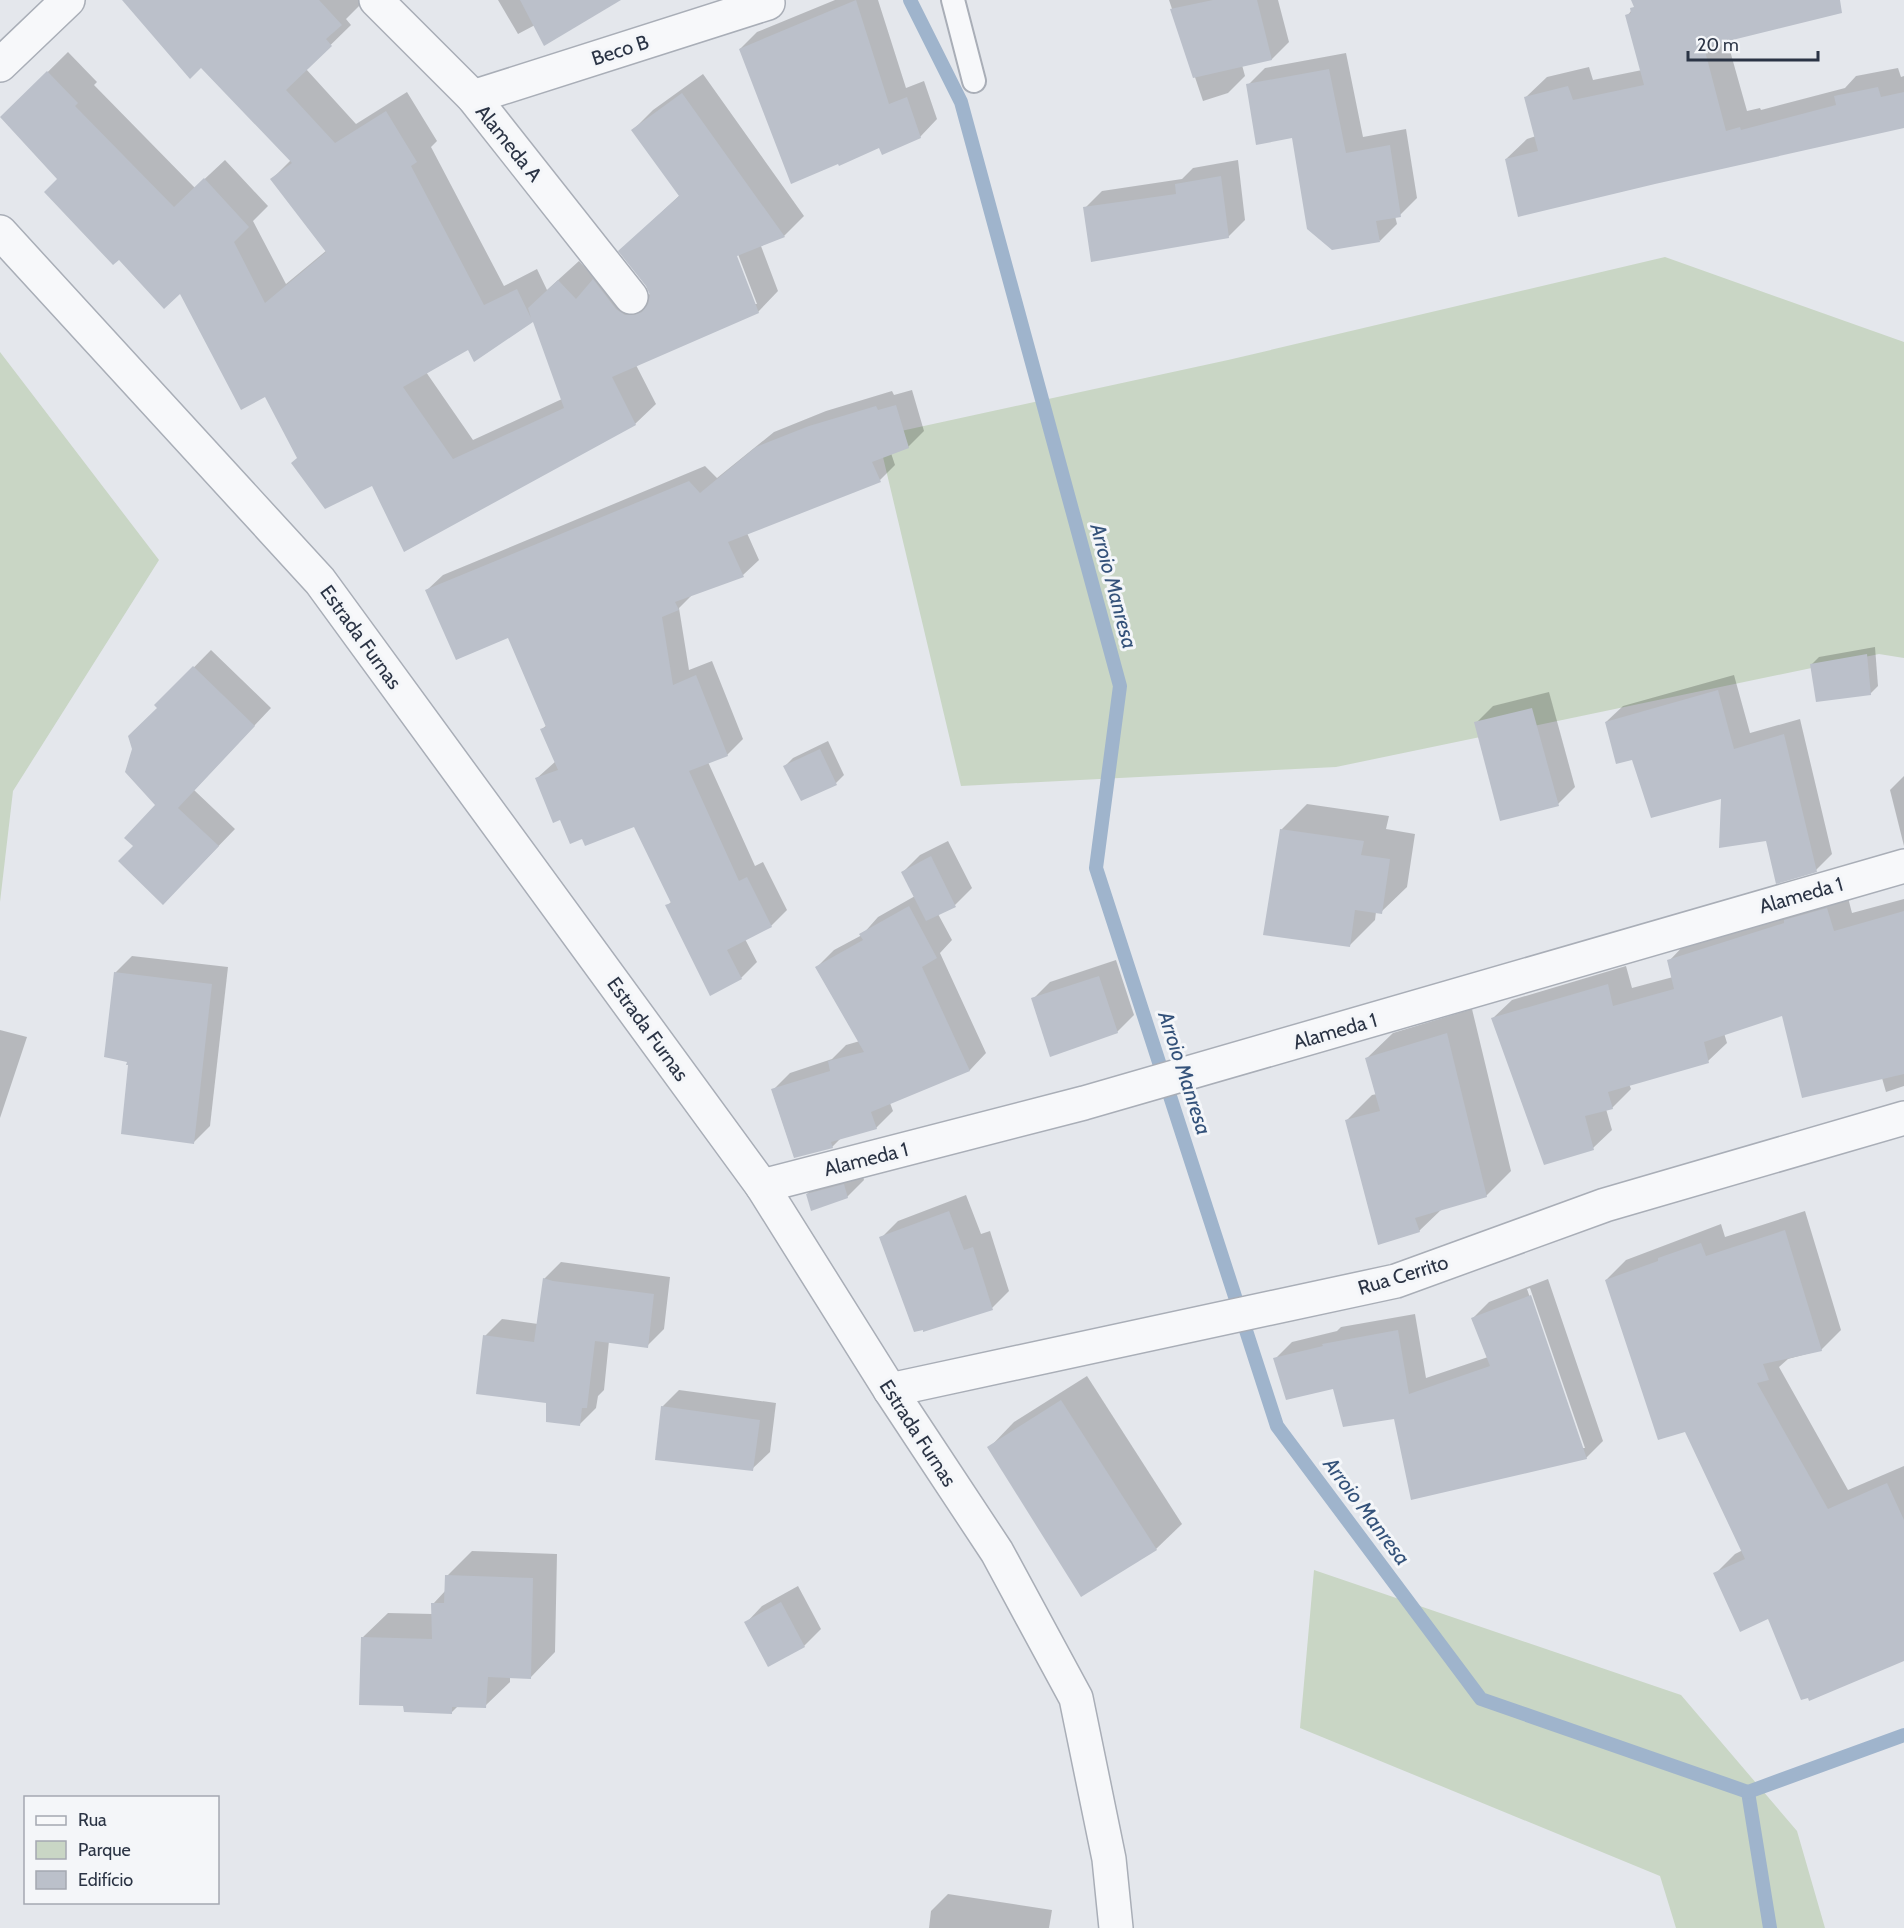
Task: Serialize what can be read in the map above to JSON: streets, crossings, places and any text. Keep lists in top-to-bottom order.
{
  "streets": {
    "street": [
      "Beco B",
      "Alameda A",
      "Estrada Furnas",
      "Alameda 1",
      "Rua Cerrito"
    ]
  },
  "crossings": [
    ["Beco B", "Alameda A"],
    ["Estrada Furnas", "Alameda 1"],
    ["Estrada Furnas", "Rua Cerrito"]
  ],
  "water": ["Arroio Manresa"],
  "legend": ["Rua", "Parque", "Edifício"],
  "scale_bar": "20 m"
}
